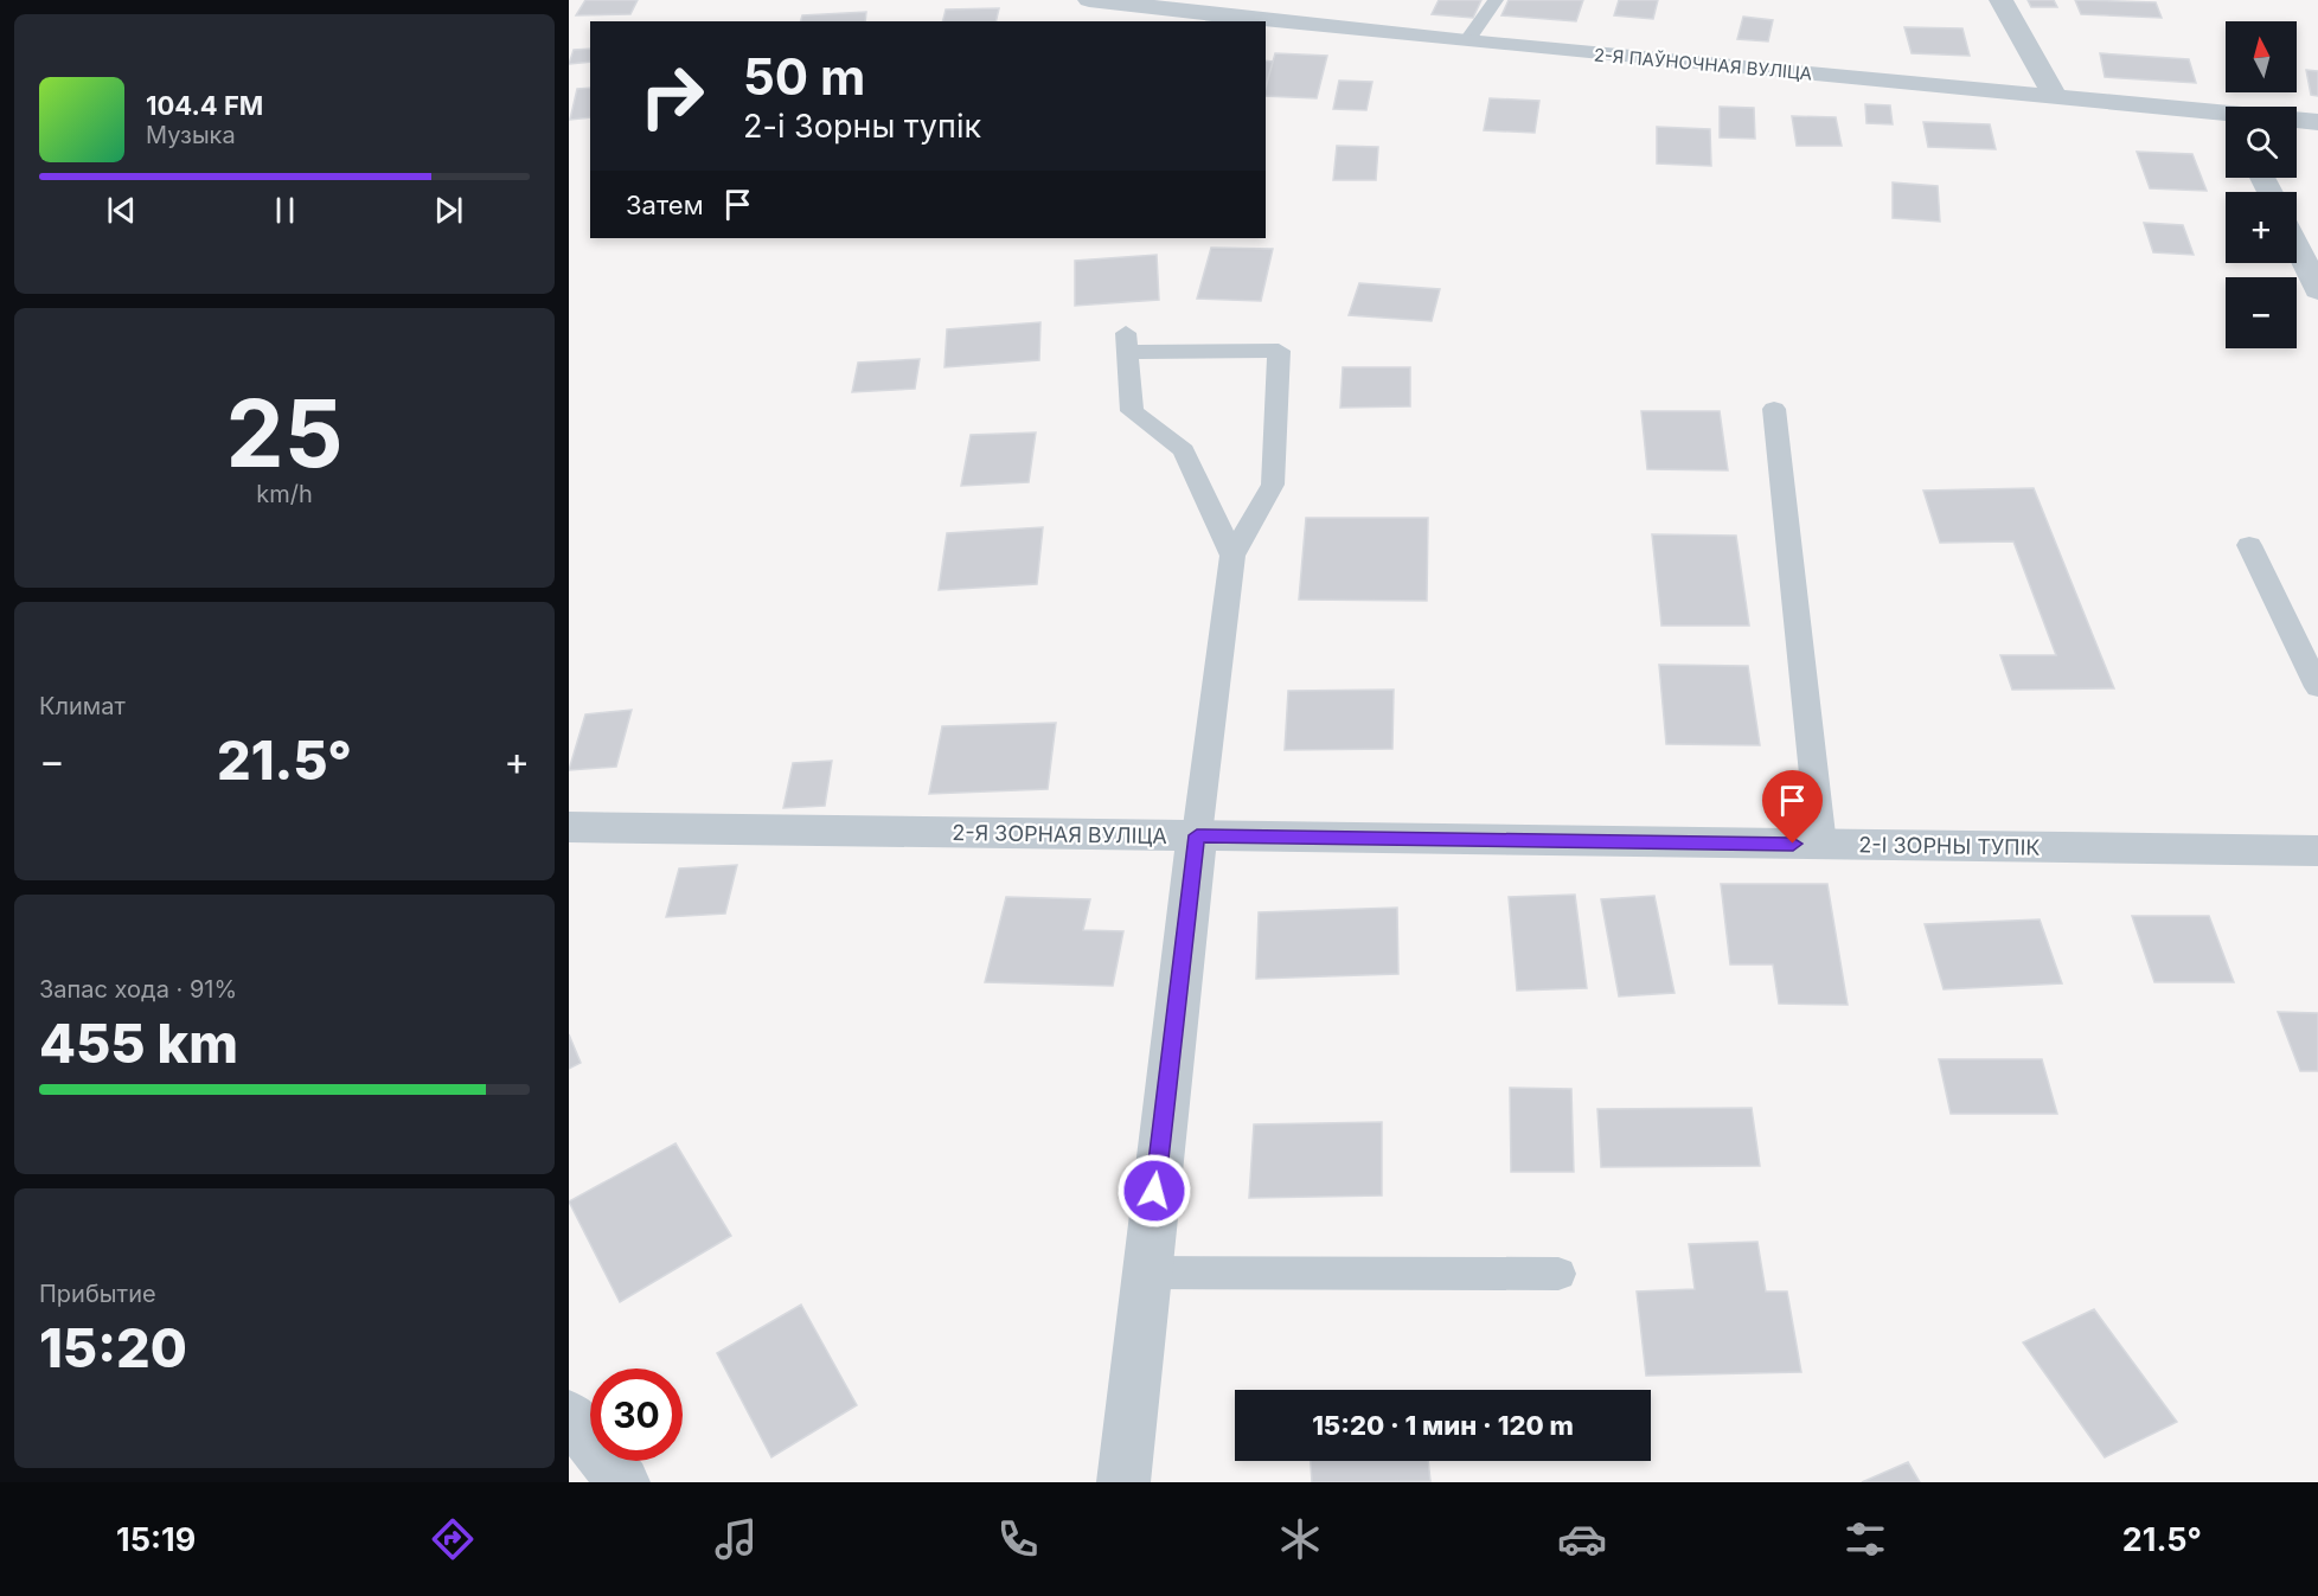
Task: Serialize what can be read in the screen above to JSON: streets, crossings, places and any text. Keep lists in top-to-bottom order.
{
  "streets": {
    "street": ["2-Я ПАЎНОЧНАЯ ВУЛІЦА", "2-Я ЗОРНАЯ ВУЛІЦА", "2-І ЗОРНЫ ТУПІК"]
  },
  "crossings": [
    ["2-Я ЗОРНАЯ ВУЛІЦА", "2-І ЗОРНЫ ТУПІК"]
  ],
  "north": "top",
  "page": {
    "map_buttons": ["+", "−"],
    "turn": ["50 m", "2-і Зорны тупік"],
    "song": ["104.4 FM", "Музыка"],
    "then": "Затем",
    "tile": [
      ["25", "km/h"],
      "Климат",
      ["Запас хода · 91%", "455 km"],
      ["Прибытие", "15:20"]
    ],
    "heat": ["−", "21.5°", "+"],
    "limit": "30",
    "trip": "15:20 · 1 мин · 120 m",
    "tabs": ["15:19", "21.5°"]
  }
}
